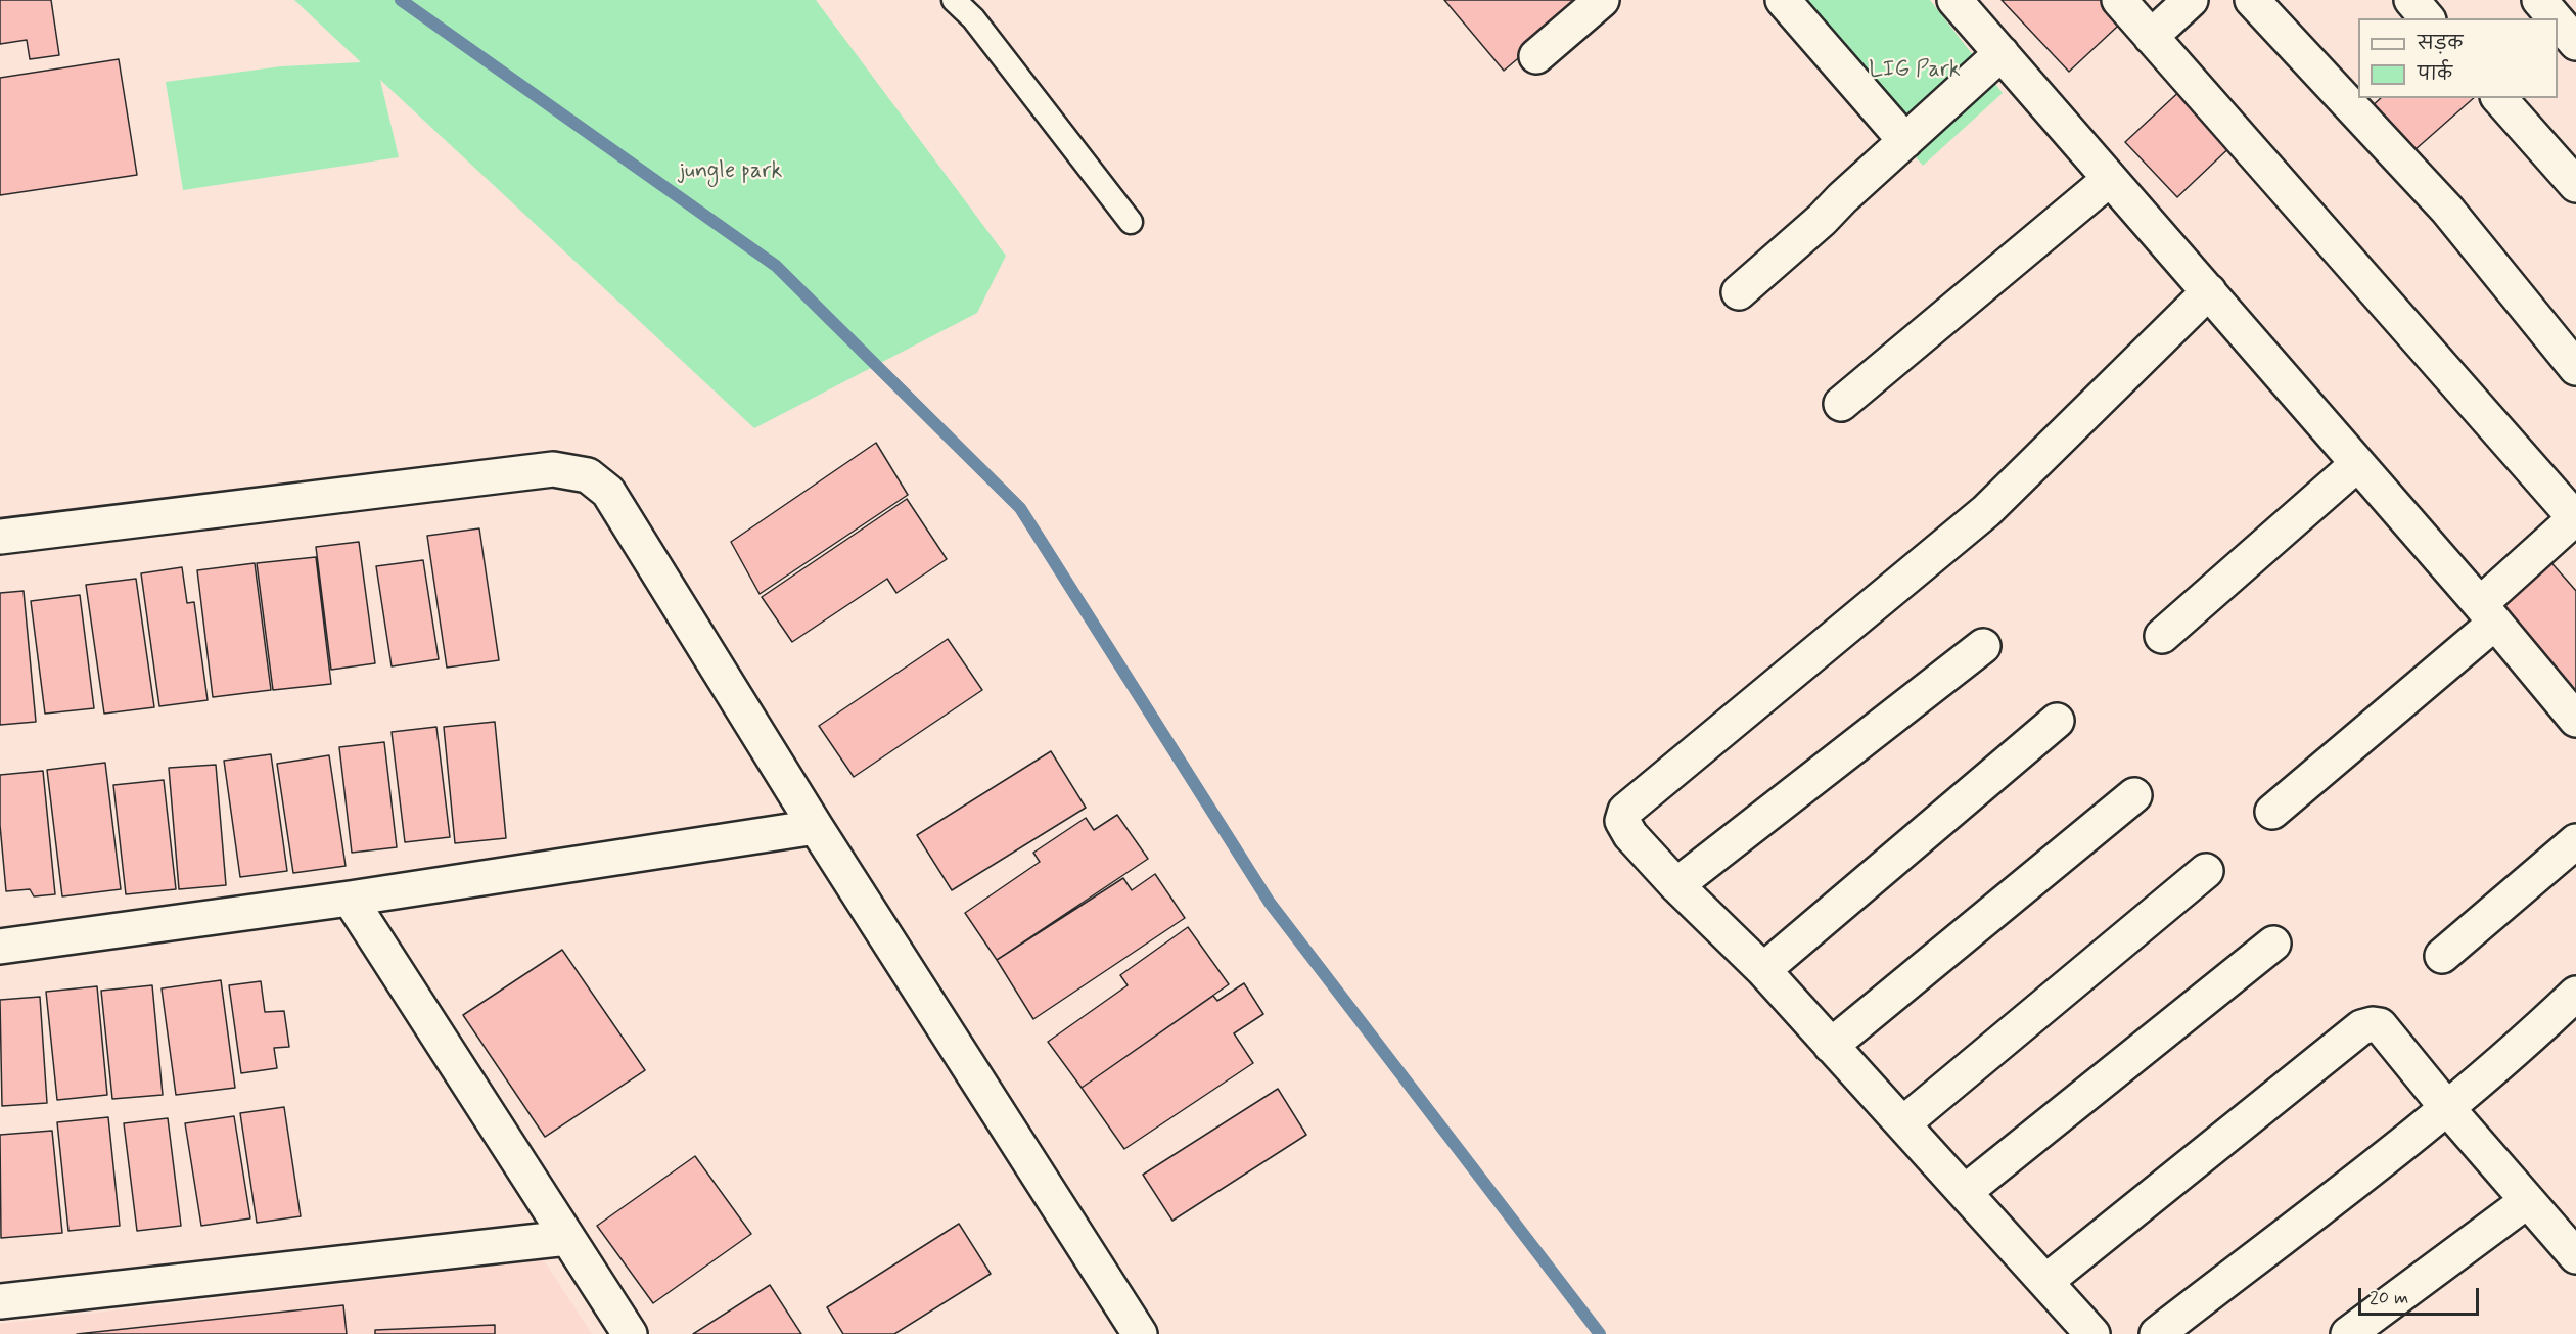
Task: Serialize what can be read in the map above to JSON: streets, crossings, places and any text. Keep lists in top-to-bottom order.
{
  "parks": ["LIG Park", "jungle park"],
  "legend": ["सड़क", "पार्क"],
  "scale_bar": "20 m"
}
